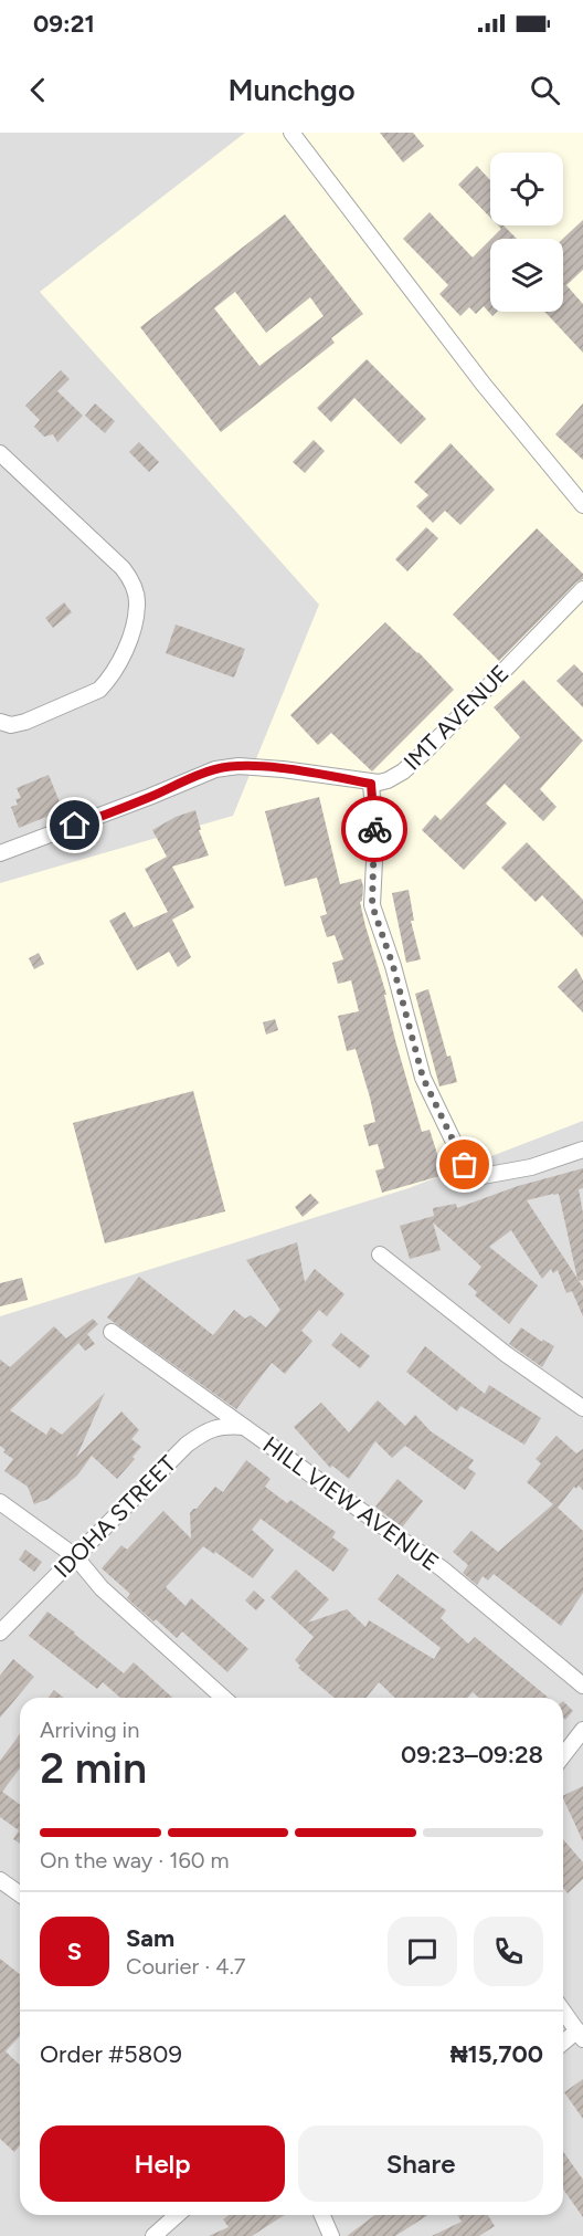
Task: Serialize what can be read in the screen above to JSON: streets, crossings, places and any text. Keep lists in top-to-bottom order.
{
  "streets": {
    "street": ["IMT AVENUE", "HILL VIEW AVENUE", "IDOHA STREET"]
  },
  "crossings": [
    ["HILL VIEW AVENUE", "IDOHA STREET"]
  ],
  "page": {
    "status": "09:21",
    "header": "Munchgo",
    "heading": ["2 min", "Arriving in", "09:23–09:28"],
    "panel": [
      "Sam",
      "Courier · 4.7",
      "Order #5809",
      "₦15,700"
    ],
    "bar": "On the way · 160 m",
    "round": "S",
    "buttons": ["Help", "Share"]
  }
}
